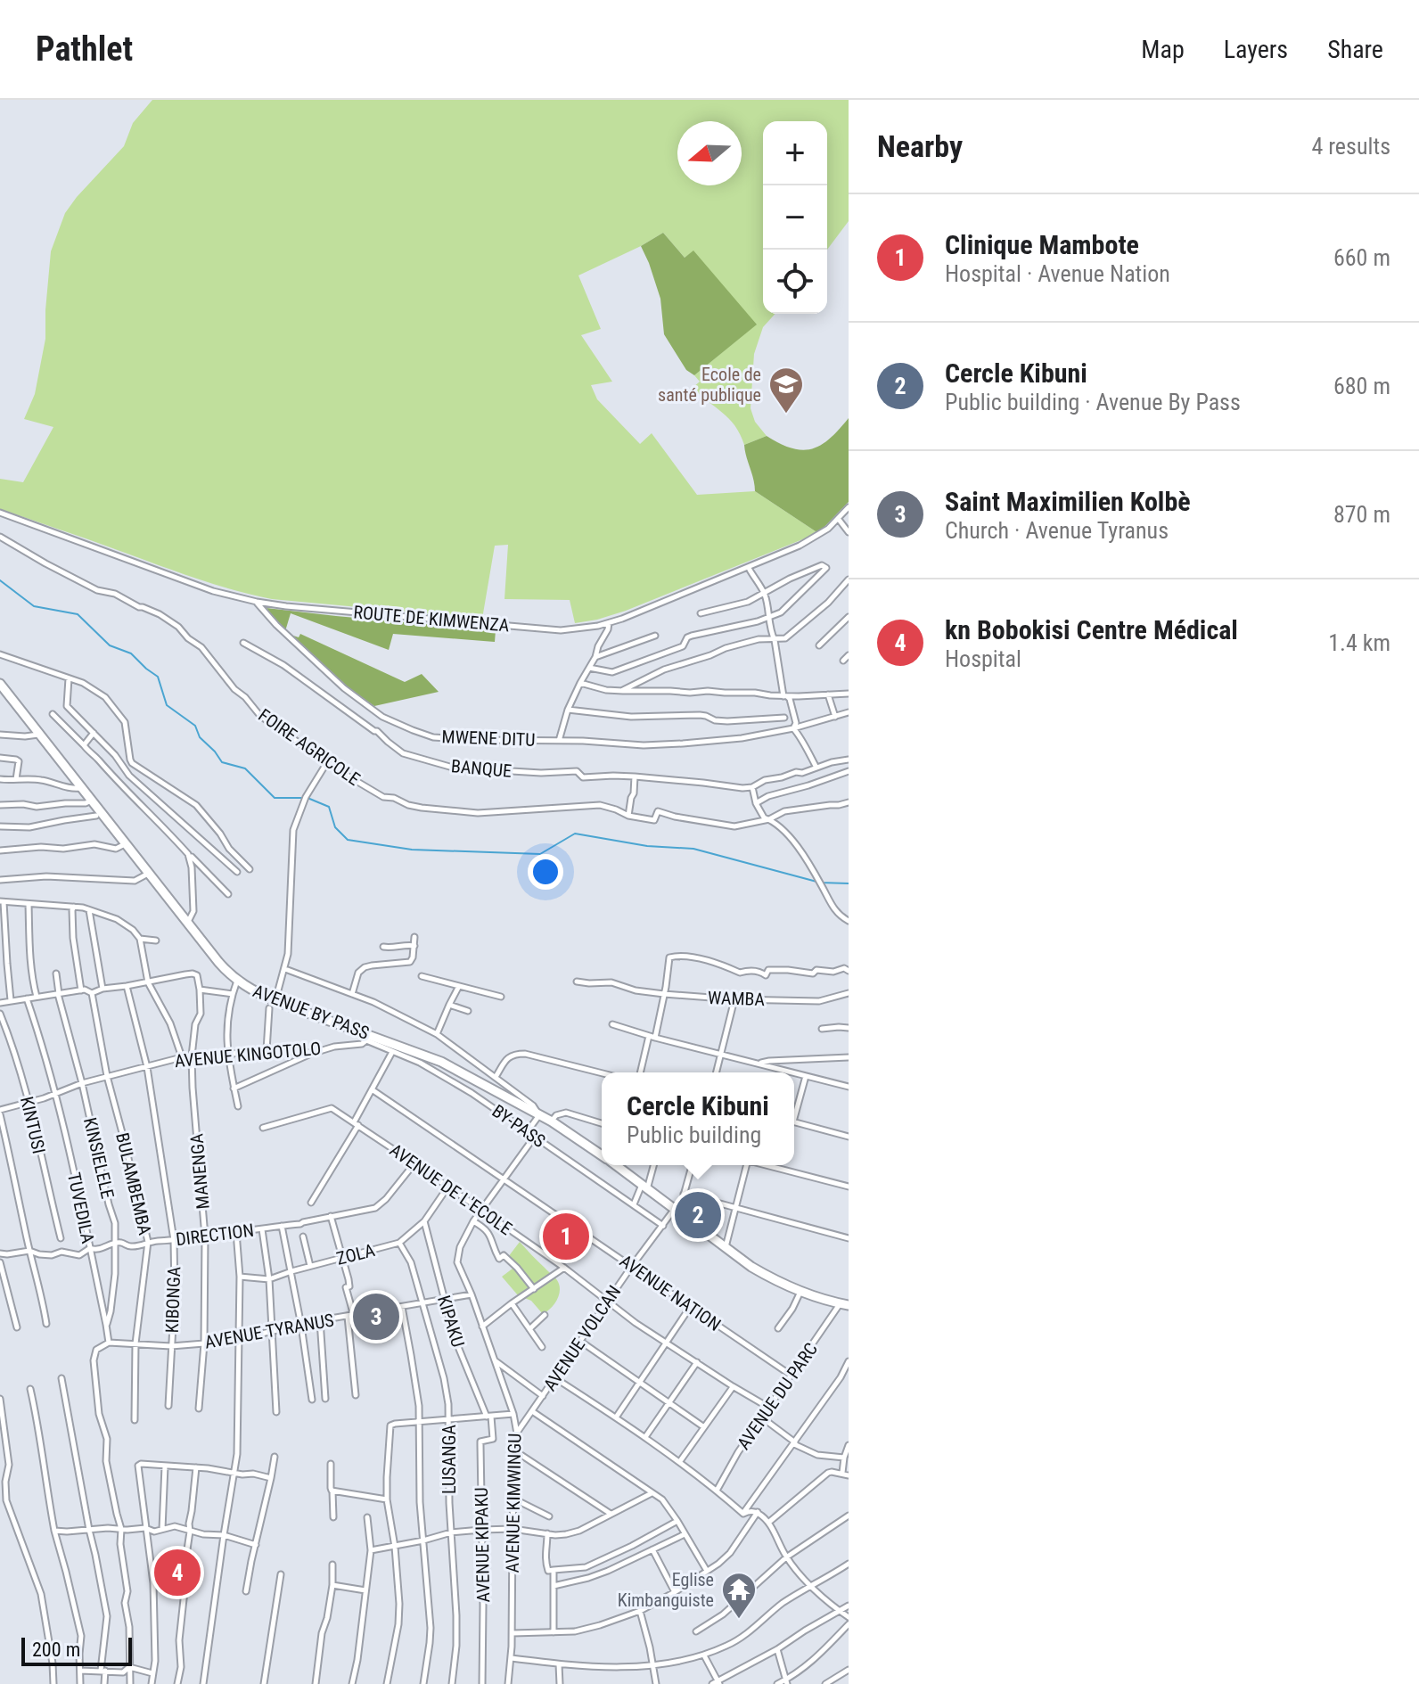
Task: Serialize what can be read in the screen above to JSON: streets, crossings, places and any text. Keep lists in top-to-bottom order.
{
  "streets": {
    "highway": ["AVENUE BY PASS"],
    "street": [
      "ROUTE DE KIMWENZA",
      "MWENE DITU",
      "FOIRE AGRICOLE",
      "BANQUE",
      "WAMBA",
      "AVENUE KINGOTOLO",
      "KINTUSI",
      "BY-PASS",
      "KINSIELELE",
      "MANENGA",
      "BULAMBEMBA",
      "AVENUE DE L'ECOLE",
      "TUVEDILA",
      "DIRECTION",
      "ZOLA",
      "AVENUE NATION",
      "KIBONGA",
      "KIPAKU",
      "AVENUE TYRANUS",
      "AVENUE VOLCAN",
      "AVENUE DU PARC",
      "LUSANGA",
      "AVENUE KIMWINGU",
      "AVENUE KIPAKU"
    ]
  },
  "crossings": [
    ["ROUTE DE KIMWENZA", "MWENE DITU"],
    ["AVENUE BY PASS", "AVENUE KINGOTOLO"],
    ["AVENUE BY PASS", "BY-PASS"],
    ["AVENUE BY PASS", "AVENUE VOLCAN"],
    ["AVENUE BY PASS", "AVENUE DU PARC"],
    ["AVENUE KINGOTOLO", "KINTUSI"],
    ["AVENUE KINGOTOLO", "BY-PASS"],
    ["AVENUE KINGOTOLO", "KINSIELELE"],
    ["AVENUE KINGOTOLO", "MANENGA"],
    ["AVENUE KINGOTOLO", "BULAMBEMBA"],
    ["AVENUE KINGOTOLO", "TUVEDILA"],
    ["AVENUE KINGOTOLO", "KIBONGA"],
    ["BY-PASS", "AVENUE VOLCAN"],
    ["BY-PASS", "AVENUE KIMWINGU"],
    ["KINSIELELE", "TUVEDILA"],
    ["KINSIELELE", "DIRECTION"],
    ["MANENGA", "DIRECTION"],
    ["MANENGA", "AVENUE TYRANUS"],
    ["BULAMBEMBA", "DIRECTION"],
    ["BULAMBEMBA", "AVENUE TYRANUS"],
    ["AVENUE DE L'ECOLE", "DIRECTION"],
    ["AVENUE DE L'ECOLE", "ZOLA"],
    ["AVENUE DE L'ECOLE", "AVENUE VOLCAN"],
    ["AVENUE DE L'ECOLE", "AVENUE DU PARC"],
    ["AVENUE DE L'ECOLE", "AVENUE KIMWINGU"],
    ["TUVEDILA", "DIRECTION"],
    ["TUVEDILA", "AVENUE TYRANUS"],
    ["DIRECTION", "KIBONGA"],
    ["ZOLA", "KIPAKU"],
    ["ZOLA", "LUSANGA"],
    ["AVENUE NATION", "AVENUE VOLCAN"],
    ["AVENUE NATION", "AVENUE DU PARC"],
    ["AVENUE NATION", "AVENUE KIMWINGU"],
    ["KIBONGA", "AVENUE TYRANUS"],
    ["KIPAKU", "AVENUE TYRANUS"],
    ["KIPAKU", "AVENUE KIPAKU"],
    ["AVENUE TYRANUS", "LUSANGA"],
    ["AVENUE TYRANUS", "AVENUE KIMWINGU"],
    ["AVENUE VOLCAN", "AVENUE KIMWINGU"]
  ],
  "places": {
    "school or university": ["Ecole de santé publique"],
    "temple": ["Eglise Kimbanguiste"]
  },
  "scale_bar": "200 m",
  "north": "left",
  "page": {
    "header": "Pathlet",
    "nav": ["Map", "Layers", "Share"],
    "heading": ["Nearby", "4 results"],
    "map_buttons": ["+", "−"],
    "list": [
      {
        "mark": "1",
        "name": "Clinique Mambote",
        "note": "Hospital · Avenue Nation",
        "value": "660 m"
      },
      {
        "mark": "2",
        "name": "Cercle Kibuni",
        "note": "Public building · Avenue By Pass",
        "value": "680 m"
      },
      {
        "mark": "3",
        "name": "Saint Maximilien Kolbè",
        "note": "Church · Avenue Tyranus",
        "value": "870 m"
      },
      {
        "mark": "4",
        "name": "kn Bobokisi Centre Médical",
        "note": "Hospital",
        "value": "1.4 km"
      }
    ],
    "popup": ["Cercle Kibuni", "Public building"],
    "pins": [
      "2",
      "1",
      "3",
      "4"
    ],
    "scale": "200 m"
  }
}
